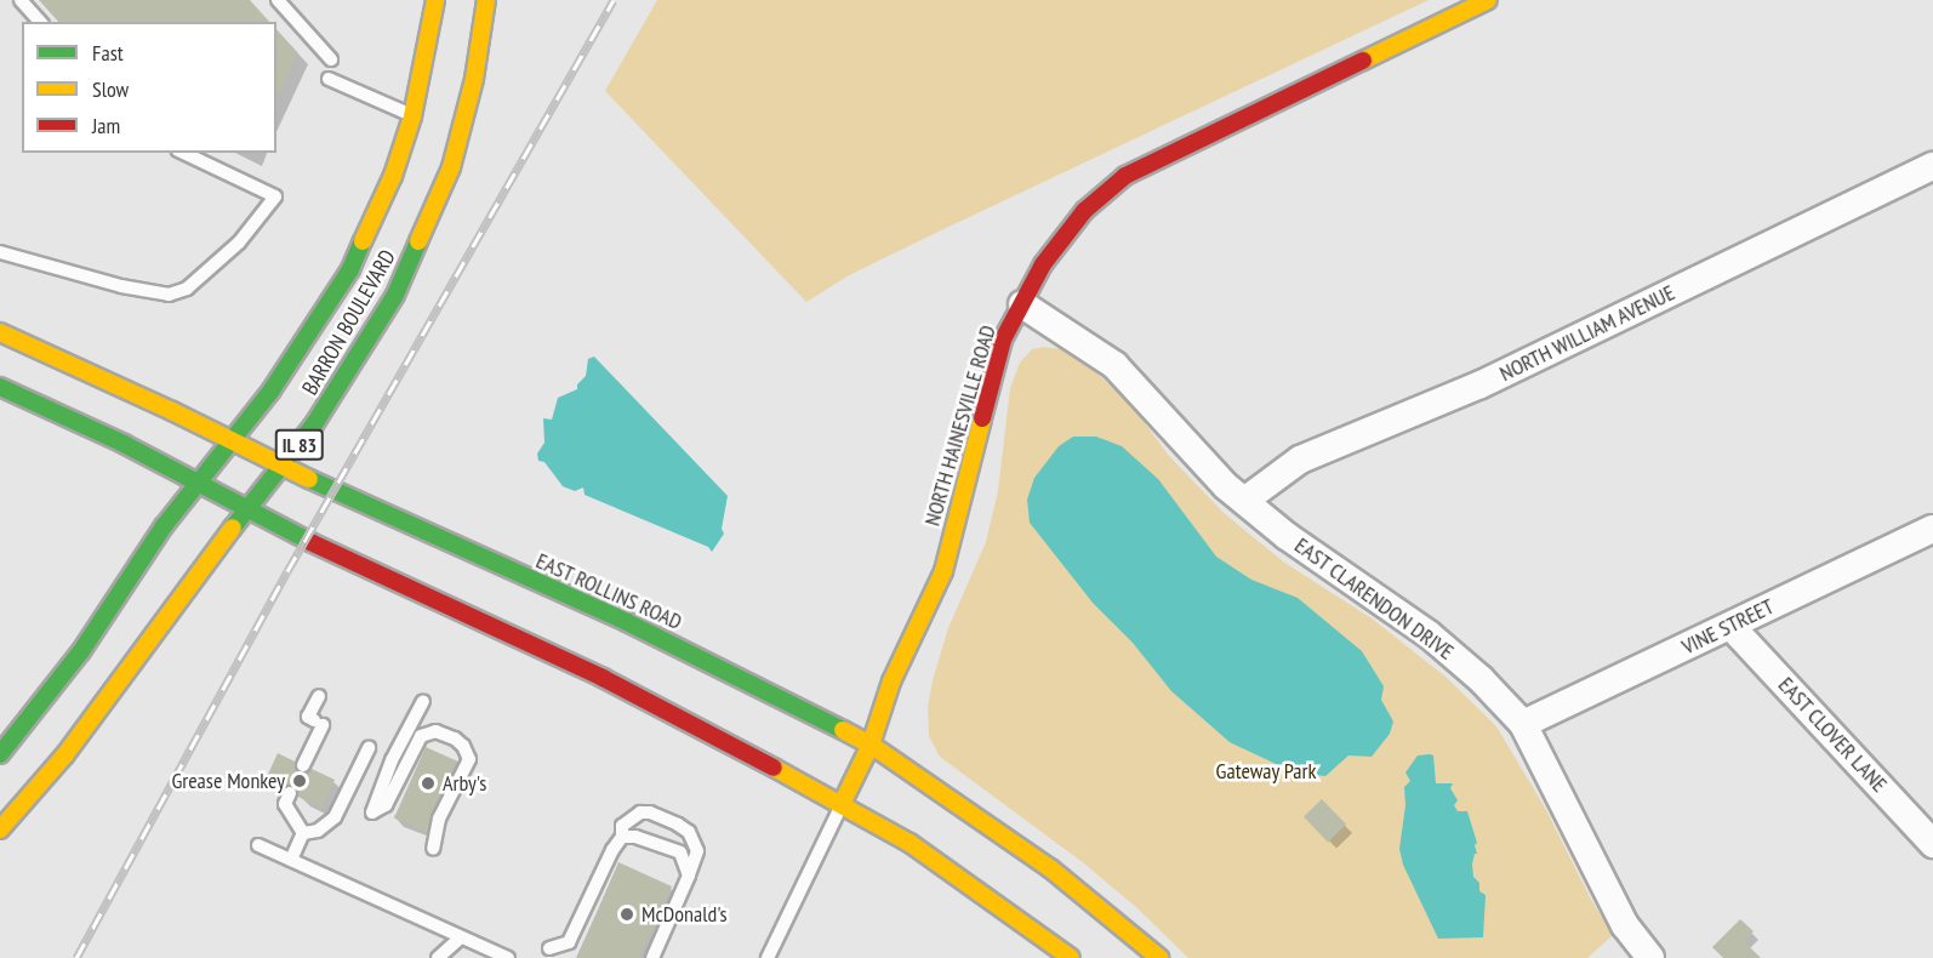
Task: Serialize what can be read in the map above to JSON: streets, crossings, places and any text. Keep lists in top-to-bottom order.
{
  "streets": {
    "main road": [
      "BARRON BOULEVARD",
      "NORTH HAINESVILLE ROAD",
      "IL 83",
      "EAST ROLLINS ROAD"
    ],
    "street": [
      "NORTH WILLIAM AVENUE",
      "EAST CLARENDON DRIVE",
      "VINE STREET",
      "EAST CLOVER LANE"
    ]
  },
  "crossings": [
    ["BARRON BOULEVARD", "EAST ROLLINS ROAD"],
    ["NORTH WILLIAM AVENUE", "EAST CLARENDON DRIVE"],
    ["NORTH HAINESVILLE ROAD", "EAST ROLLINS ROAD"],
    ["NORTH HAINESVILLE ROAD", "EAST CLARENDON DRIVE"],
    ["EAST CLARENDON DRIVE", "VINE STREET"],
    ["VINE STREET", "EAST CLOVER LANE"]
  ],
  "parks": ["Gateway Park"],
  "places": ["Grease Monkey", "Arby's", "McDonald's"],
  "legend": ["Fast", "Slow", "Jam"]
}
